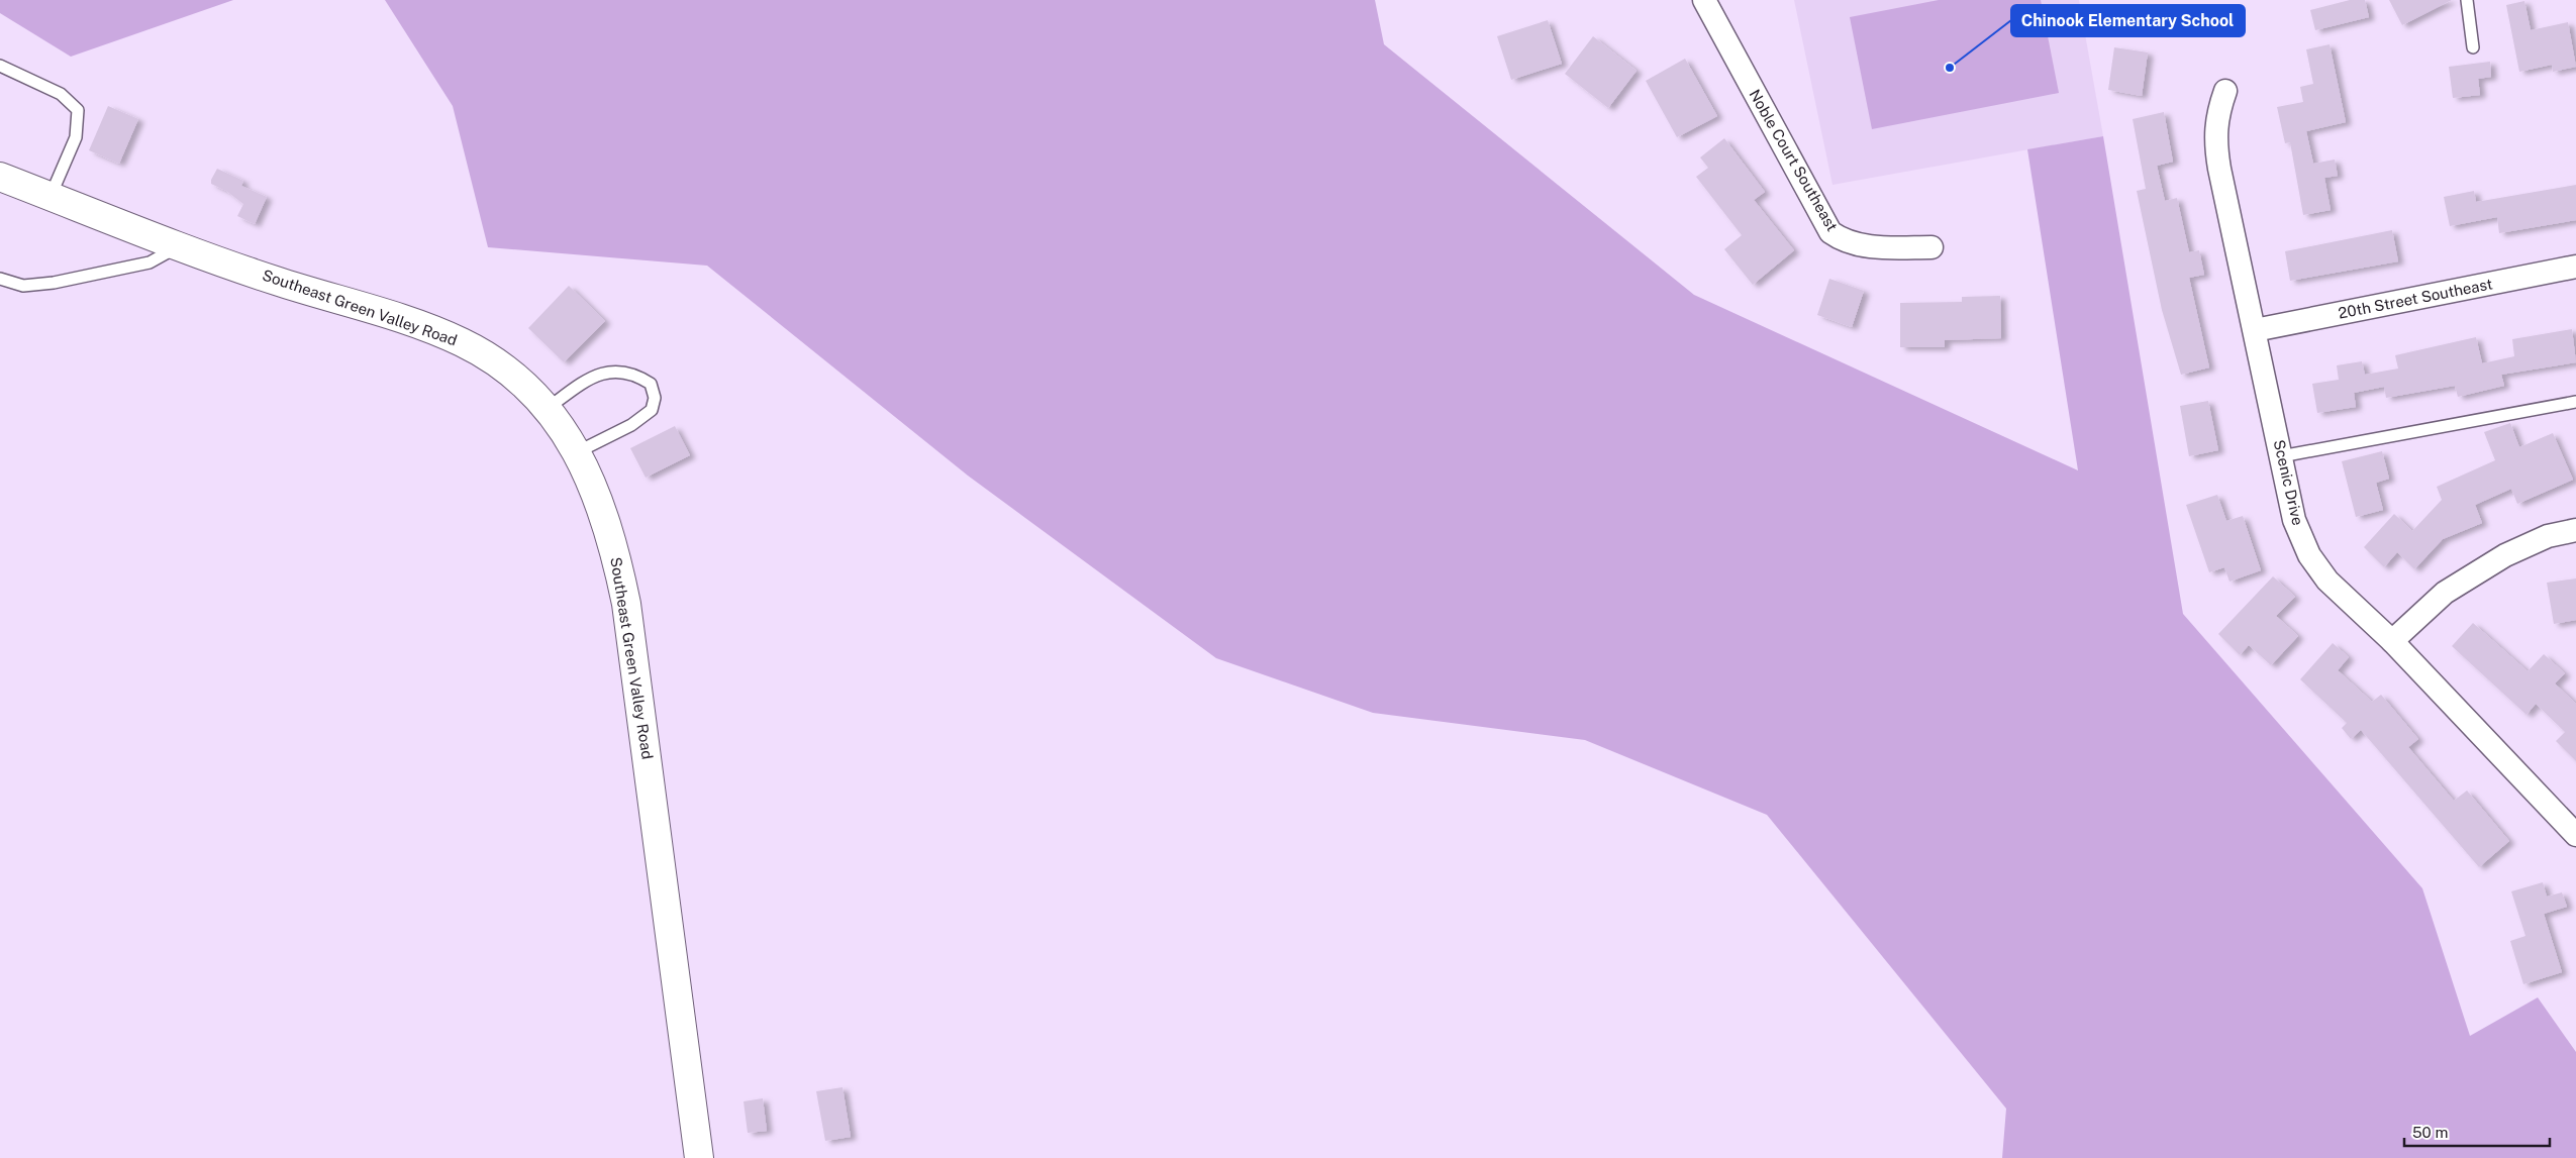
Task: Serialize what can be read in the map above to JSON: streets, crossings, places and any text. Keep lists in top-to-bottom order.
{
  "streets": {
    "street": [
      "Noble Court Southeast",
      "20th Street Southeast",
      "Southeast Green Valley Road",
      "Scenic Drive"
    ]
  },
  "crossings": [
    ["20th Street Southeast", "Scenic Drive"]
  ],
  "places": ["Chinook Elementary School"],
  "scale_bar": "50 m"
}
